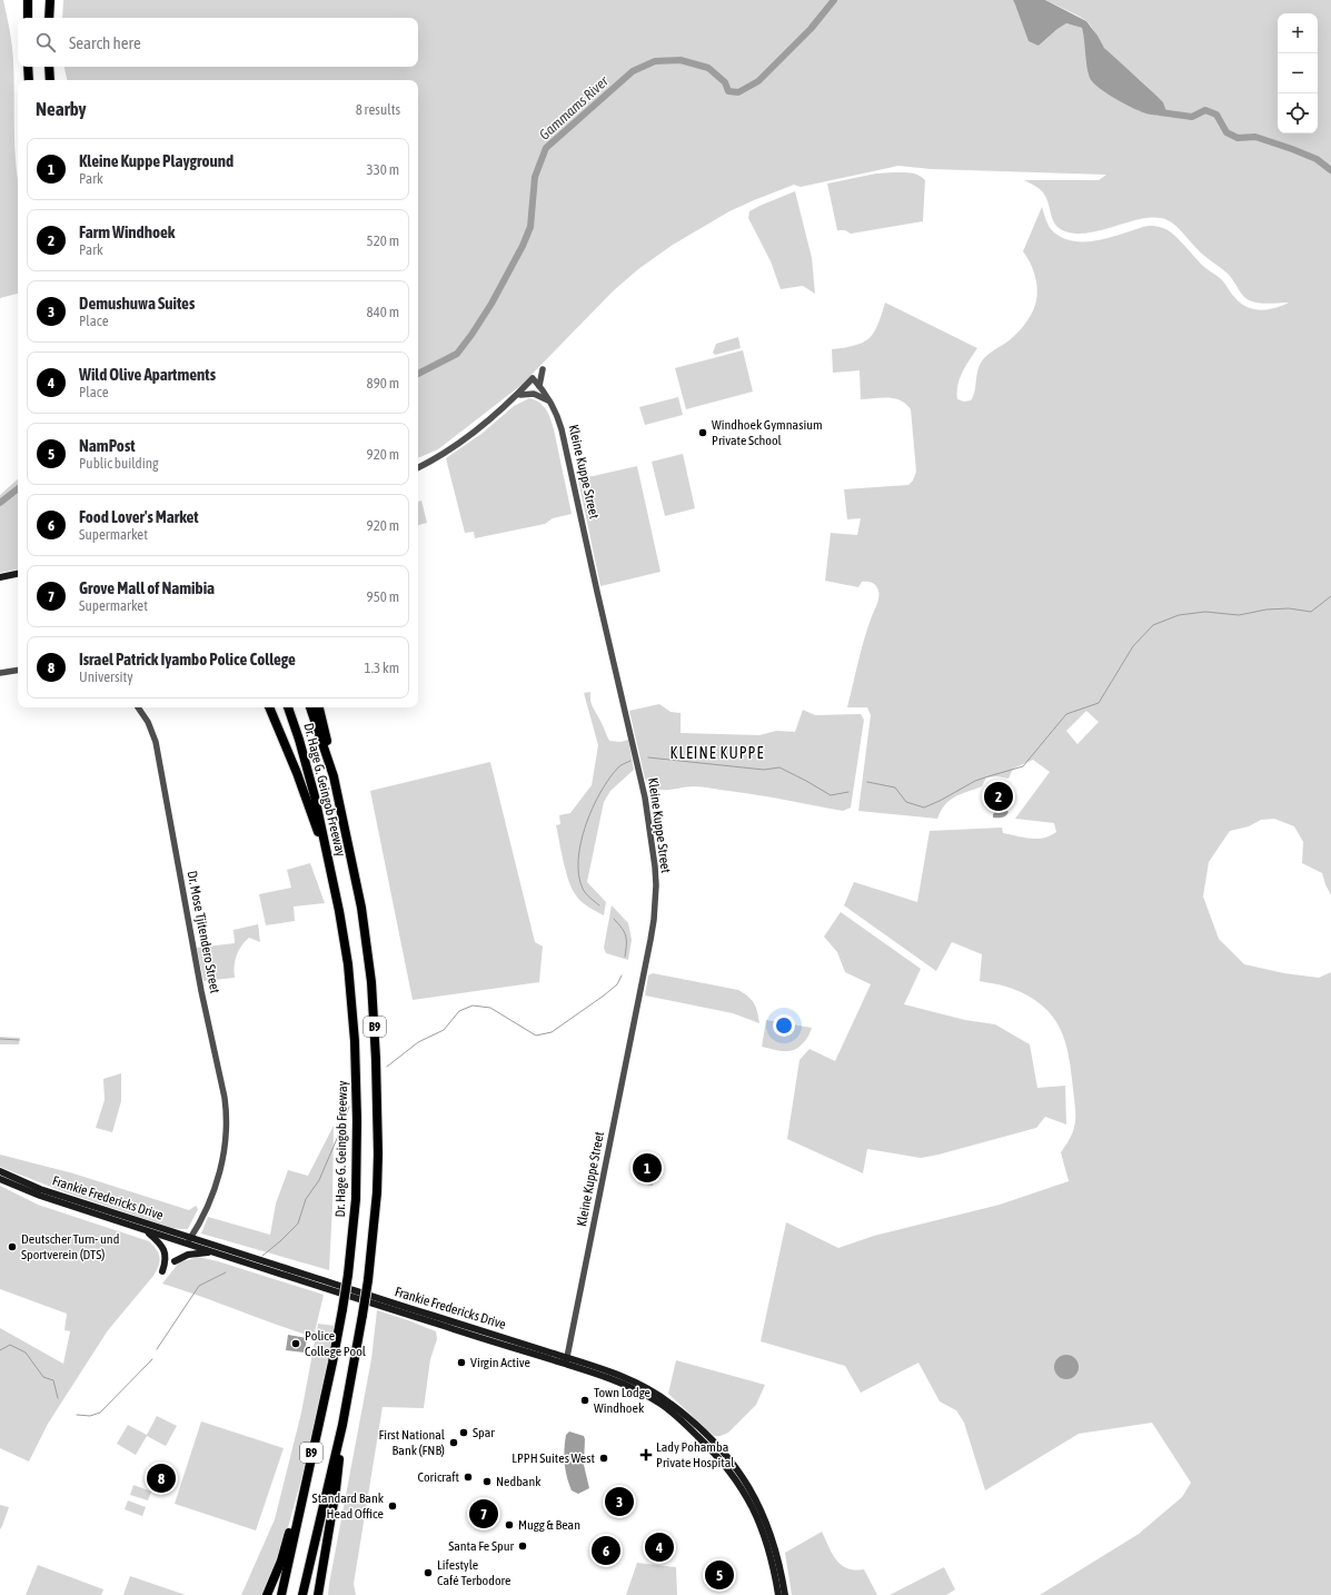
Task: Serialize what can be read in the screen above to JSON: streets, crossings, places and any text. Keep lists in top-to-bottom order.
{
  "streets": {
    "highway": ["Dr. Hage G. Geingob Freeway", "B9"],
    "main road": ["Frankie Fredericks Drive"],
    "street": ["Kleine Kuppe Street", "Dr. Mose Tjitendero Street"]
  },
  "crossings": [
    ["Kleine Kuppe Street", "Frankie Fredericks Drive"],
    ["Dr. Mose Tjitendero Street", "Frankie Fredericks Drive"]
  ],
  "districts": ["KLEINE KUPPE"],
  "water": ["Gammams River"],
  "places": {
    "other": [
      "Windhoek Gymnasium Private School",
      "Deutscher Turn- und Sportverein (DTS)",
      "Police College Pool",
      "Virgin Active",
      "Town Lodge Windhoek",
      "Spar",
      "First National Bank (FNB)",
      "LPPH Suites West",
      "Coricraft",
      "Nedbank",
      "Standard Bank Head Office",
      "Mugg & Bean",
      "Santa Fe Spur",
      "Lifestyle Café Terbodore"
    ],
    "health": ["Lady Pohamba Private Hospital"]
  },
  "page": {
    "map_buttons": ["+", "−"],
    "search": "Search here",
    "heading": ["Nearby", "8 results"],
    "list": [
      {
        "mark": "1",
        "name": "Kleine Kuppe Playground",
        "note": "Park",
        "value": "330 m"
      },
      {
        "mark": "2",
        "name": "Farm Windhoek",
        "note": "Park",
        "value": "520 m"
      },
      {
        "mark": "3",
        "name": "Demushuwa Suites",
        "note": "Place",
        "value": "840 m"
      },
      {
        "mark": "4",
        "name": "Wild Olive Apartments",
        "note": "Place",
        "value": "890 m"
      },
      {
        "mark": "5",
        "name": "NamPost",
        "note": "Public building",
        "value": "920 m"
      },
      {
        "mark": "6",
        "name": "Food Lover's Market",
        "note": "Supermarket",
        "value": "920 m"
      },
      {
        "mark": "7",
        "name": "Grove Mall of Namibia",
        "note": "Supermarket",
        "value": "950 m"
      },
      {
        "mark": "8",
        "name": "Israel Patrick Iyambo Police College",
        "note": "University",
        "value": "1.3 km"
      }
    ],
    "pins": [
      "2",
      "1",
      "8",
      "3",
      "7",
      "4",
      "6",
      "5"
    ]
  }
}
